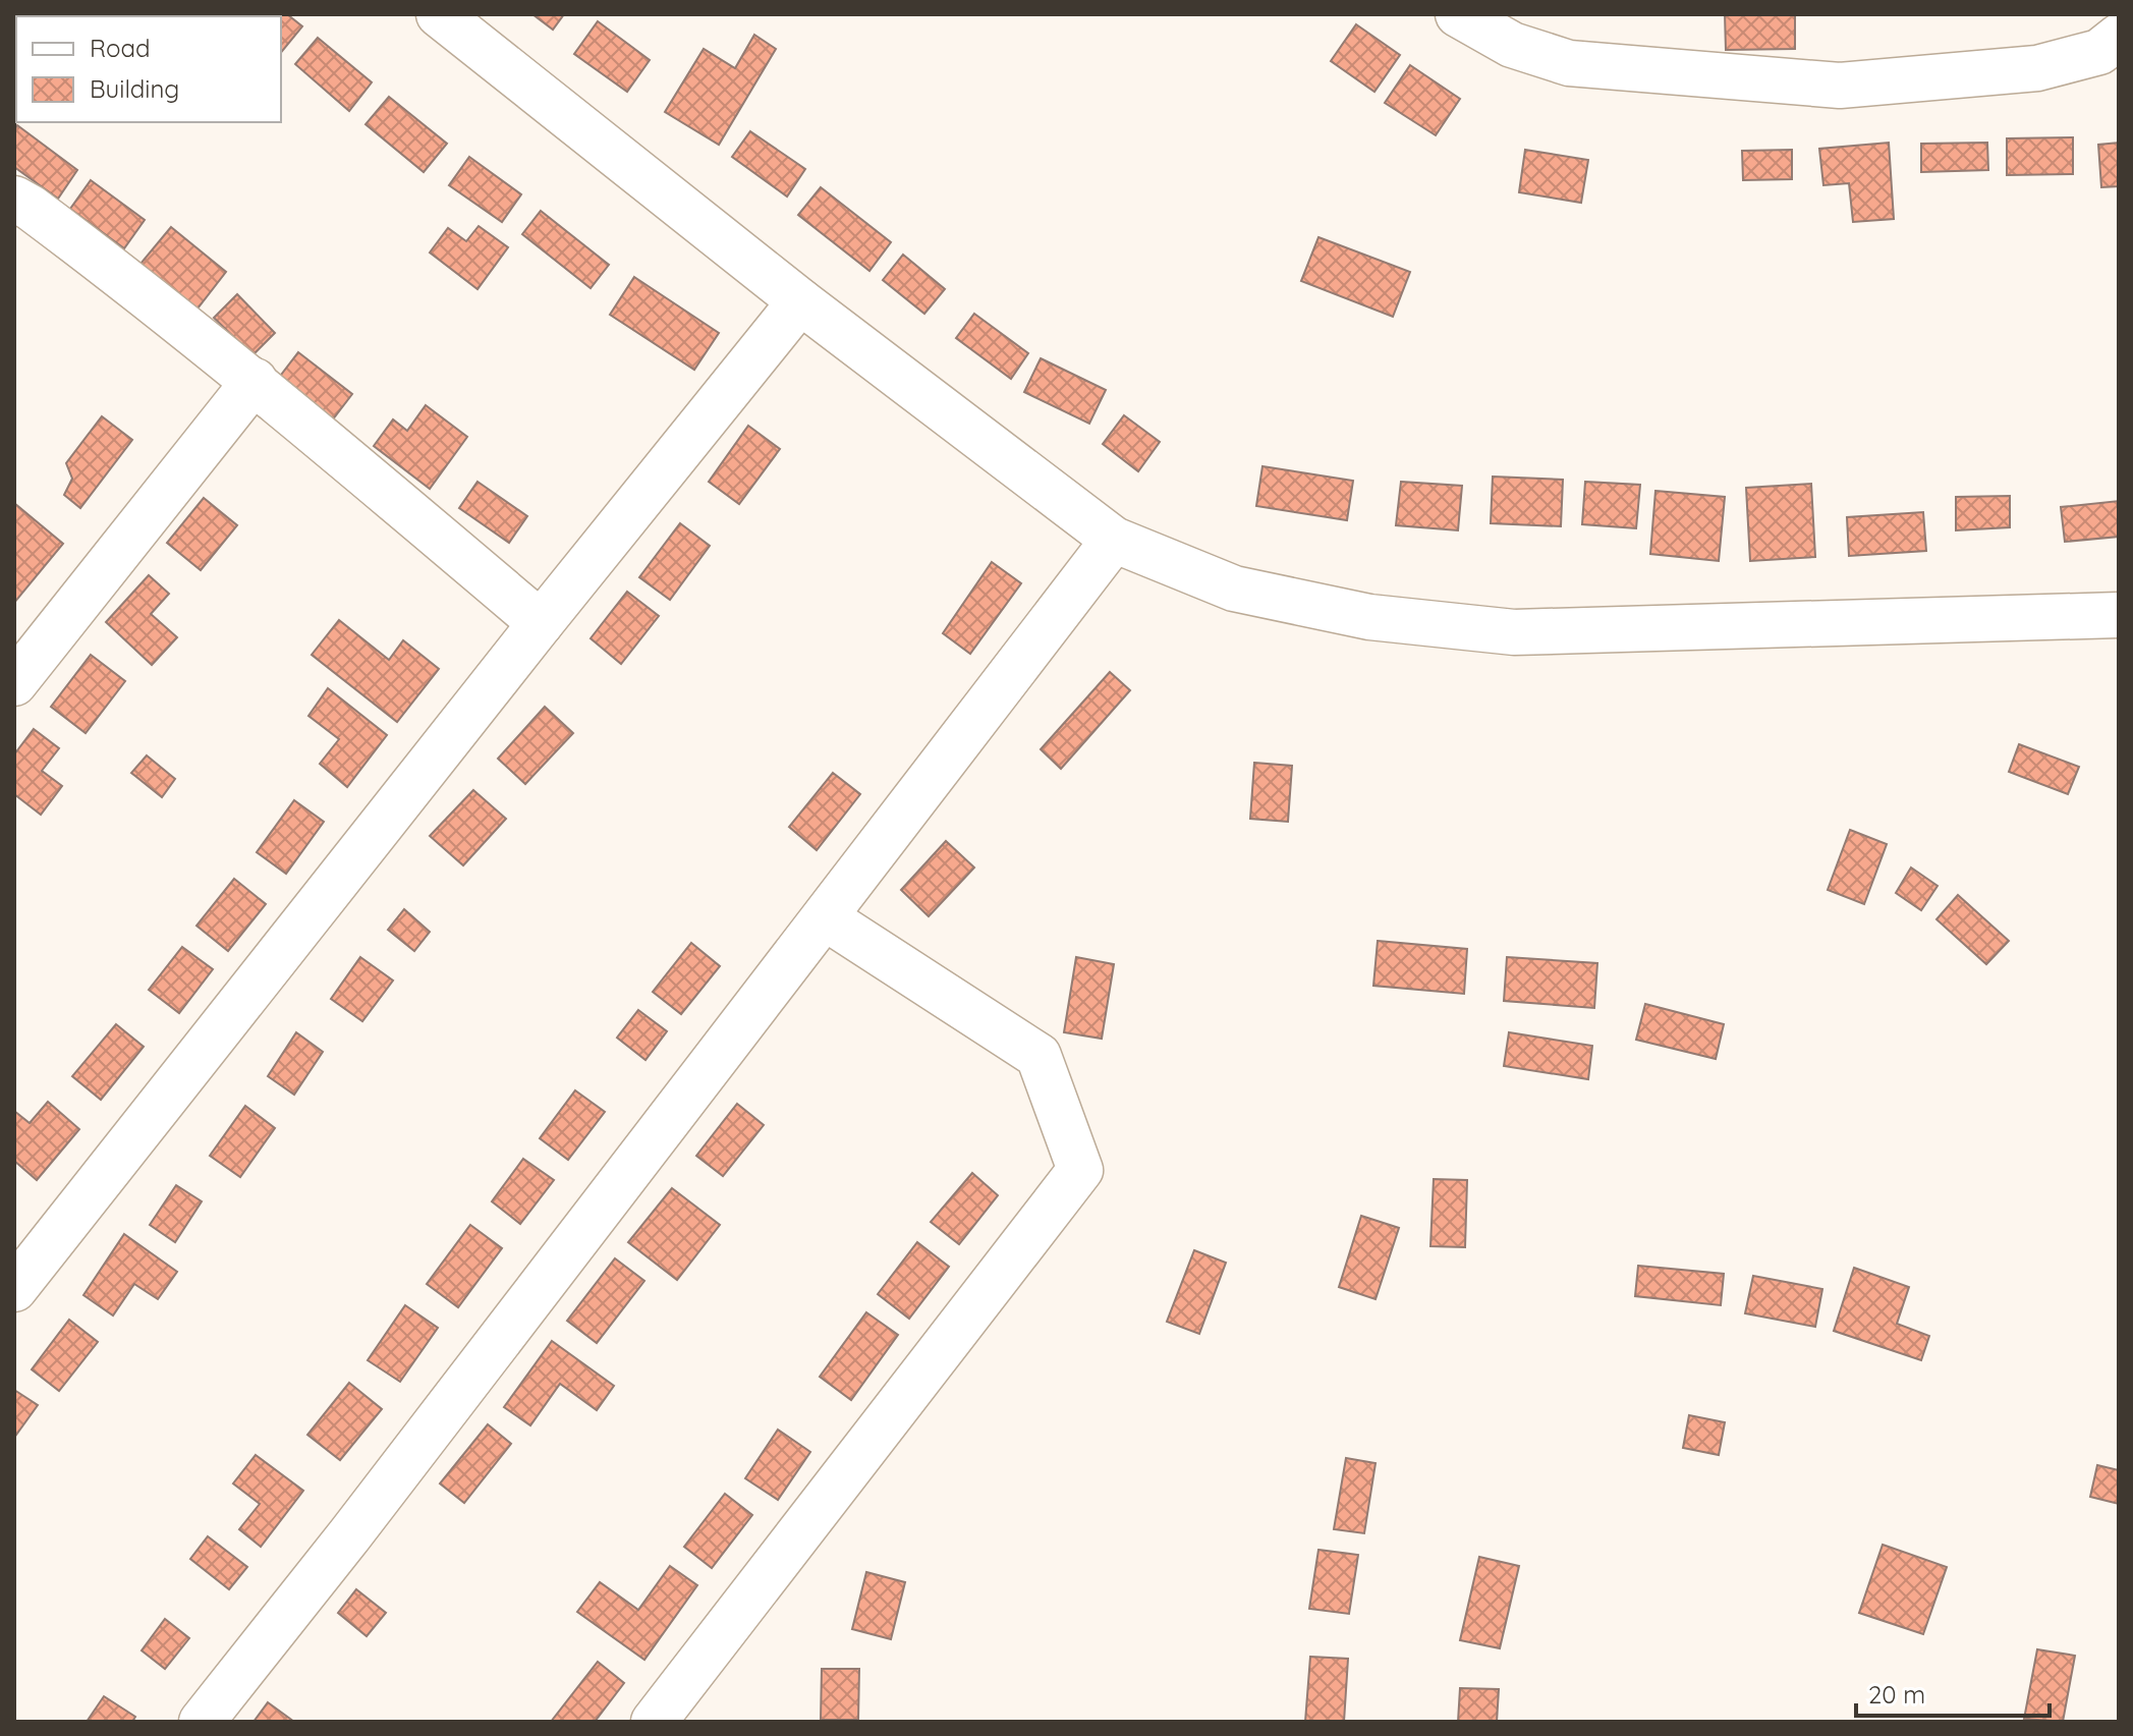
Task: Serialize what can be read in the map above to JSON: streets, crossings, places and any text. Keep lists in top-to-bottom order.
{
  "legend": ["Road", "Building"],
  "scale_bar": "20 m"
}
